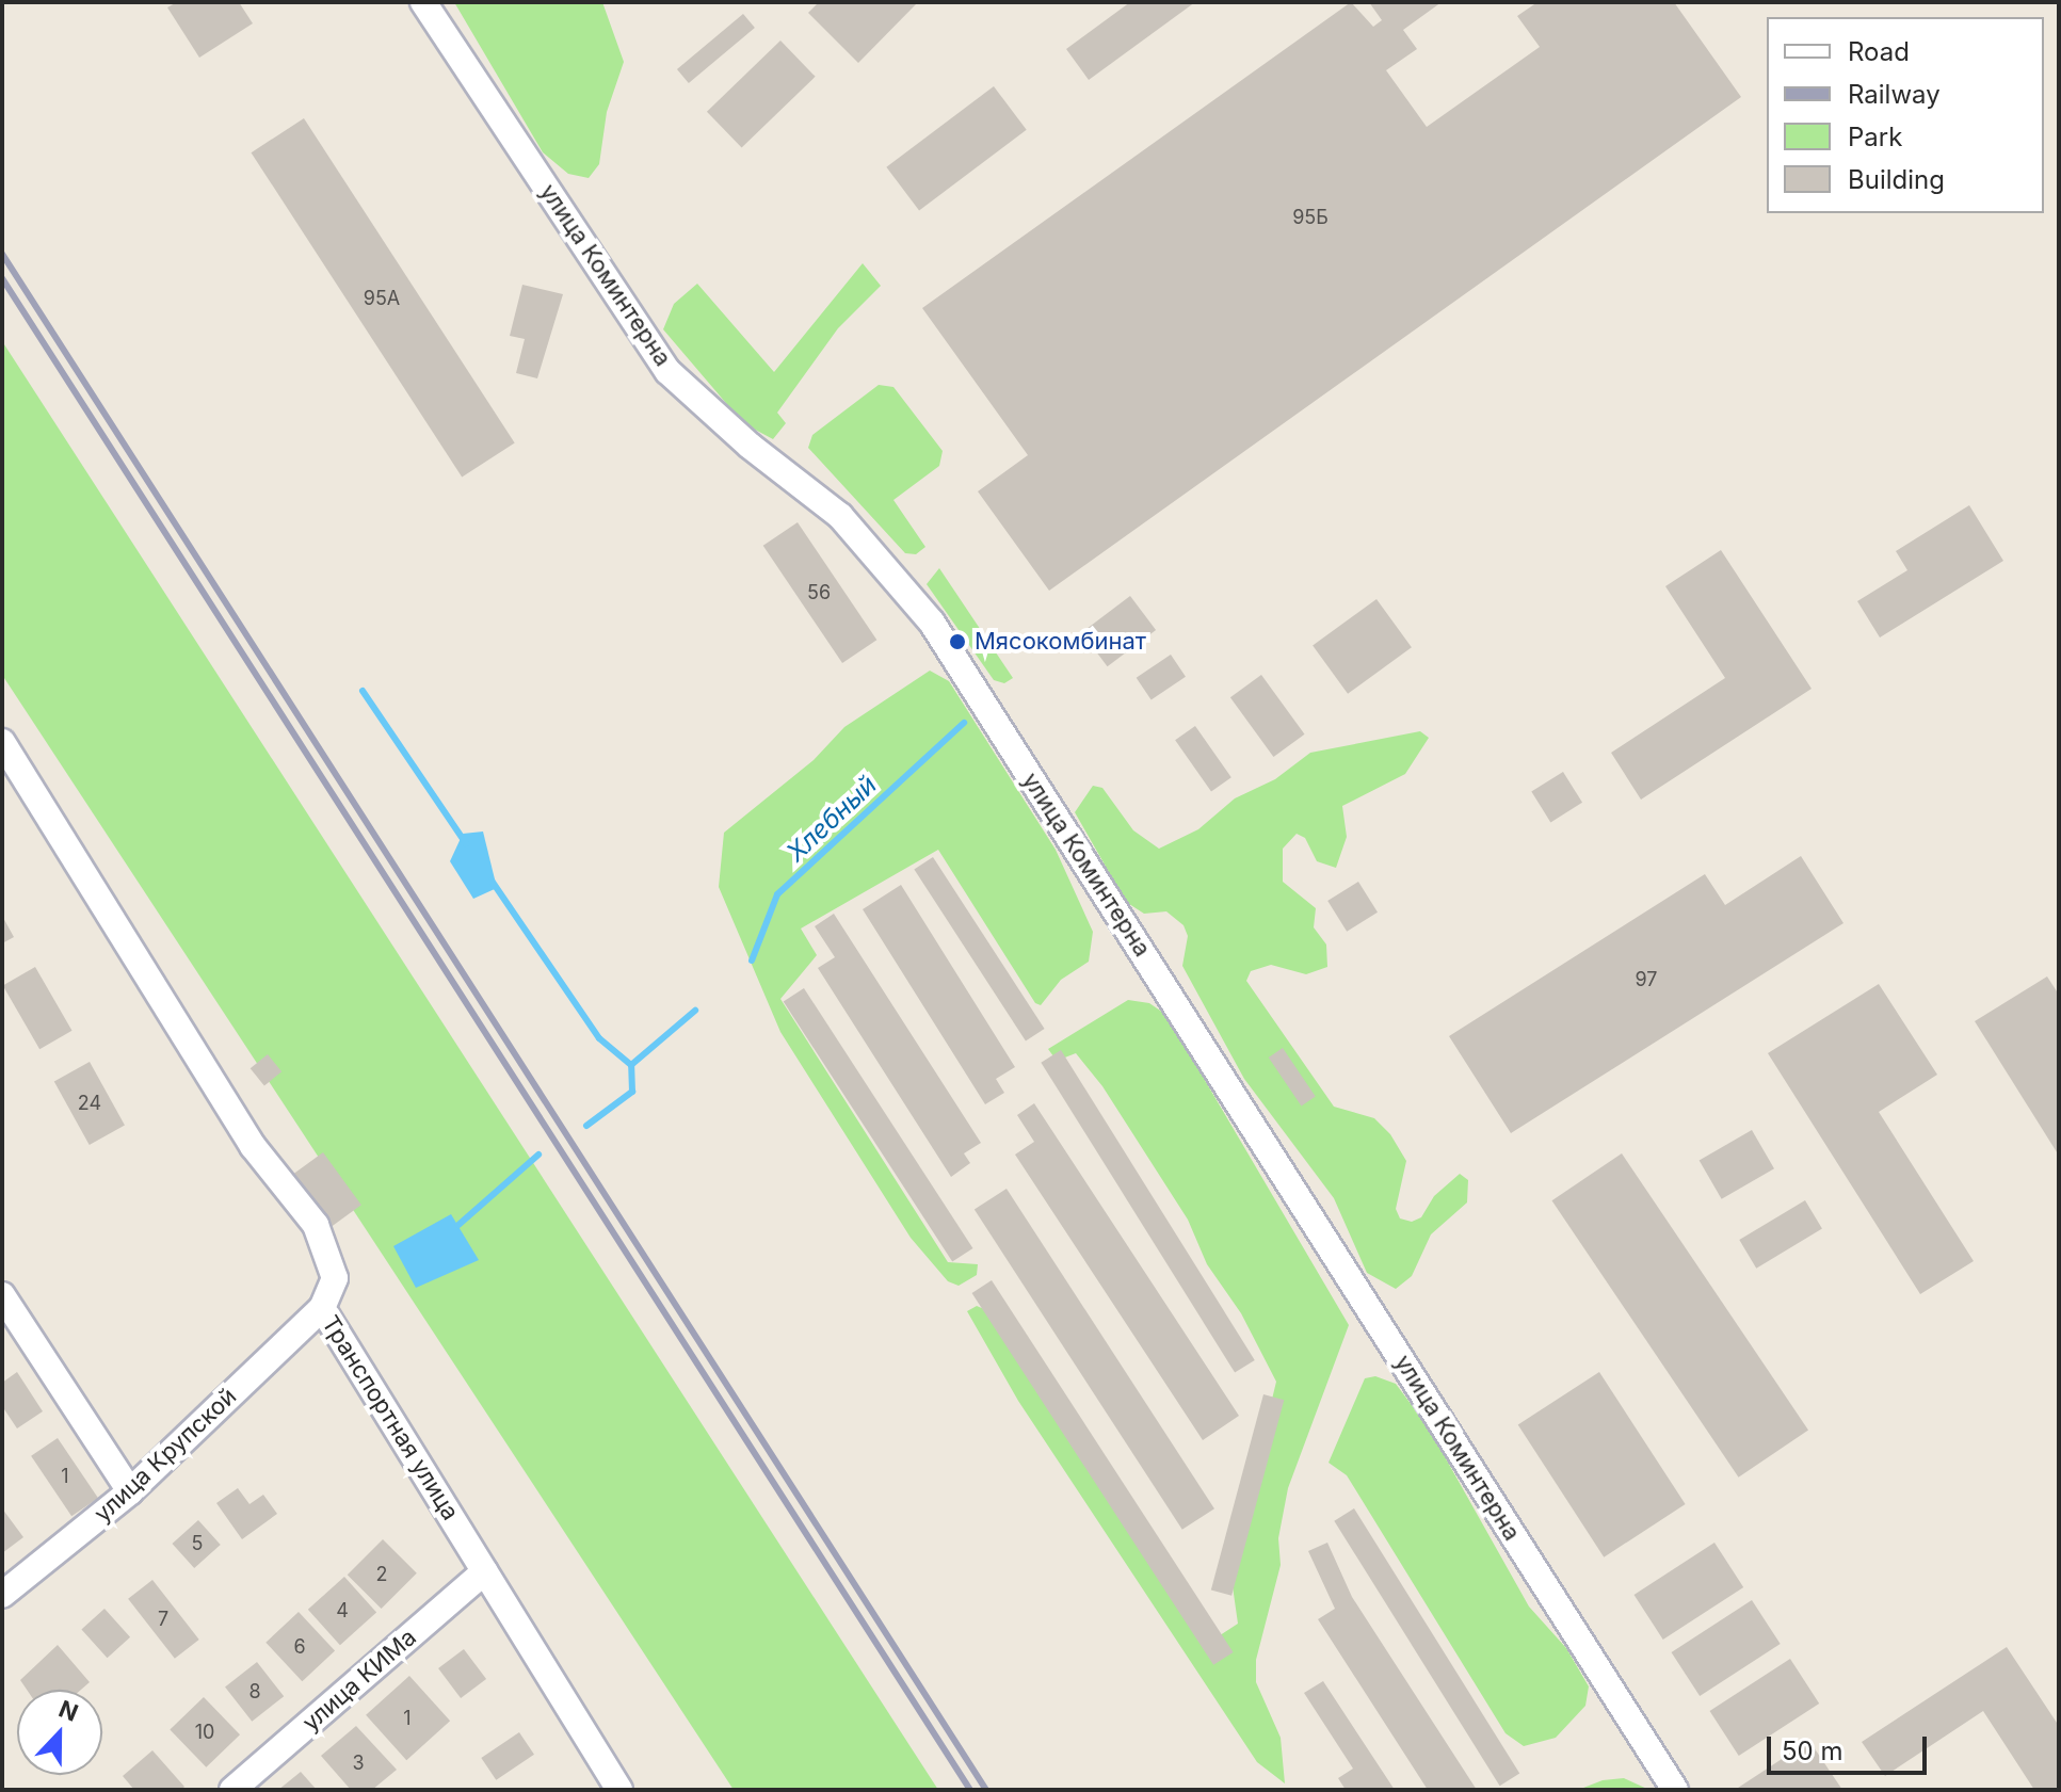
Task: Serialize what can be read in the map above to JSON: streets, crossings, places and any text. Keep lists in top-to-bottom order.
{
  "streets": {
    "street": [
      "улица Коминтерна",
      "Транспортная улица",
      "улица Крупской",
      "улица КИМа"
    ]
  },
  "crossings": [
    ["Транспортная улица", "улица Крупской"],
    ["Транспортная улица", "улица КИМа"]
  ],
  "water": ["Хлебный"],
  "places": ["Мясокомбинат"],
  "house_numbers": [
    "95Б",
    "95А",
    "56",
    "97",
    "24",
    "1",
    "5",
    "2",
    "4",
    "7",
    "6",
    "8",
    "1",
    "10",
    "3"
  ],
  "legend": [
    "Road",
    "Railway",
    "Park",
    "Building"
  ],
  "scale_bar": "50 m",
  "north": "top"
}
